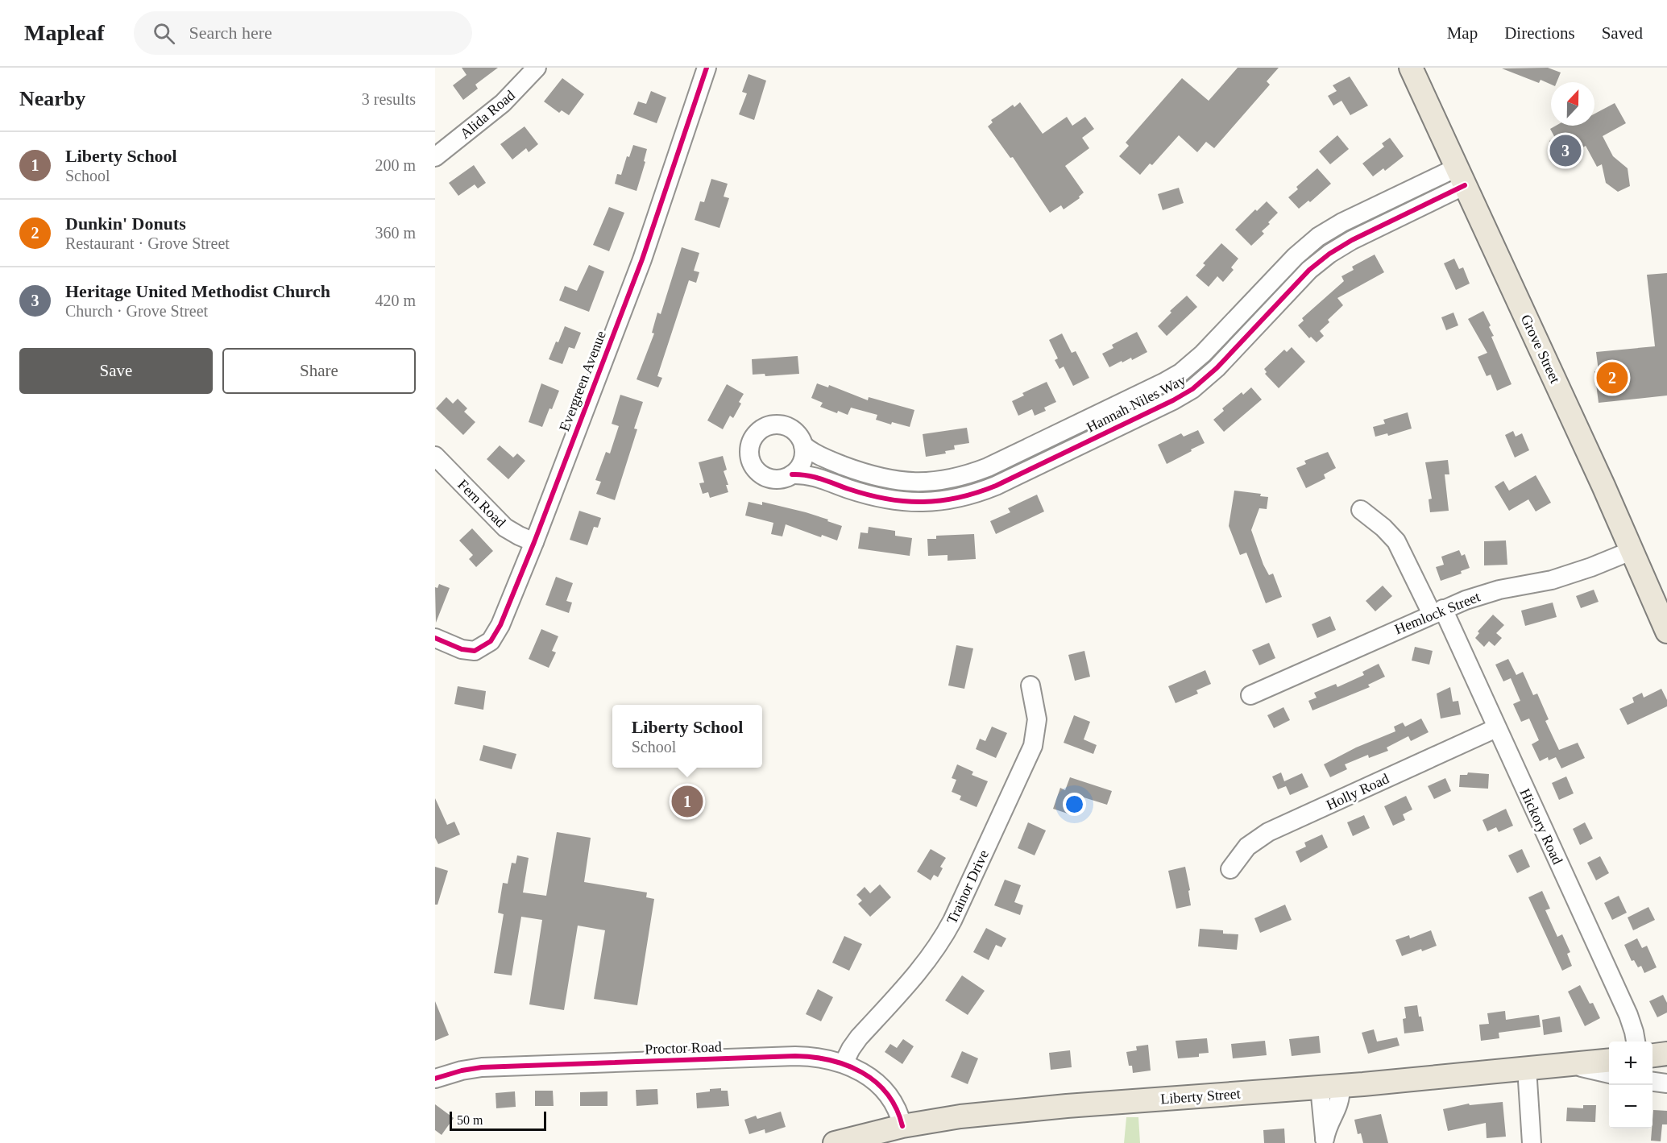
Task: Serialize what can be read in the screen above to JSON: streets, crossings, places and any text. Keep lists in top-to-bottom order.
{
  "streets": {
    "main road": ["Grove Street", "Liberty Street"],
    "street": [
      "Alida Road",
      "Evergreen Avenue",
      "Hannah Niles Way",
      "Fern Road",
      "Hemlock Street",
      "Holly Road",
      "Hickory Road",
      "Trainor Drive",
      "Proctor Road"
    ]
  },
  "crossings": [
    ["Grove Street", "Hannah Niles Way"],
    ["Grove Street", "Hemlock Street"],
    ["Evergreen Avenue", "Fern Road"],
    ["Hemlock Street", "Hickory Road"],
    ["Holly Road", "Hickory Road"],
    ["Trainor Drive", "Proctor Road"],
    ["Proctor Road", "Liberty Street"]
  ],
  "scale_bar": "50 m",
  "north": "top",
  "page": {
    "header": "Mapleaf",
    "search": "Search here",
    "nav": ["Map", "Directions", "Saved"],
    "heading": ["Nearby", "3 results"],
    "list": [
      {
        "mark": "1",
        "name": "Liberty School",
        "note": "School",
        "value": "200 m"
      },
      {
        "mark": "2",
        "name": "Dunkin' Donuts",
        "note": "Restaurant · Grove Street",
        "value": "360 m"
      },
      {
        "mark": "3",
        "name": "Heritage United Methodist Church",
        "note": "Church · Grove Street",
        "value": "420 m"
      }
    ],
    "pins": ["3", "2", "1"],
    "buttons": ["Save", "Share"],
    "popup": ["Liberty School", "School"],
    "map_buttons": ["+", "−"],
    "scale": "50 m"
  }
}
